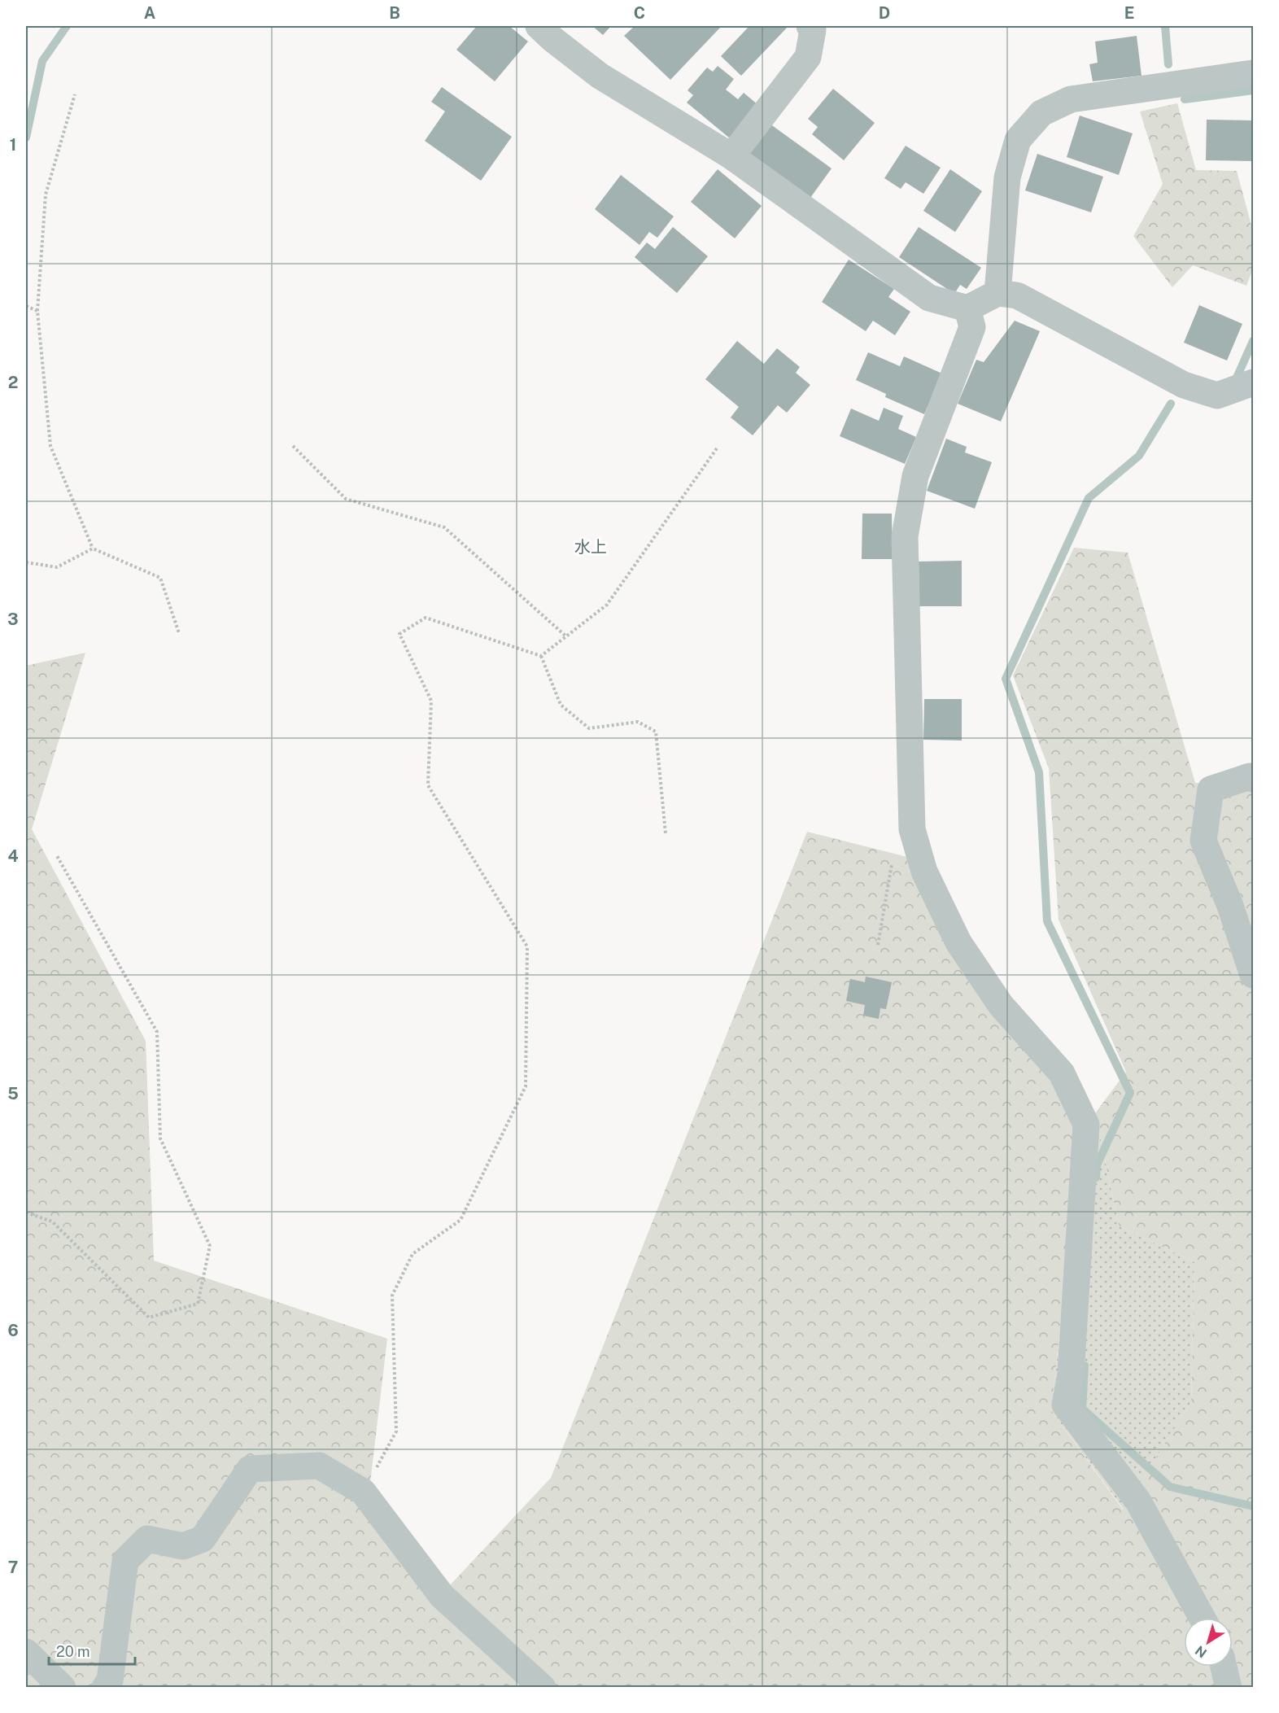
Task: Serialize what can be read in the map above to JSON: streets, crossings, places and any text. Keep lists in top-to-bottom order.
{
  "districts": ["水上"],
  "scale_bar": "20 m",
  "north": "bottom left",
  "grid": {
    "columns": [
      "A",
      "B",
      "C",
      "D",
      "E"
    ],
    "rows": [
      "1",
      "2",
      "3",
      "4",
      "5",
      "6",
      "7"
    ]
  }
}
